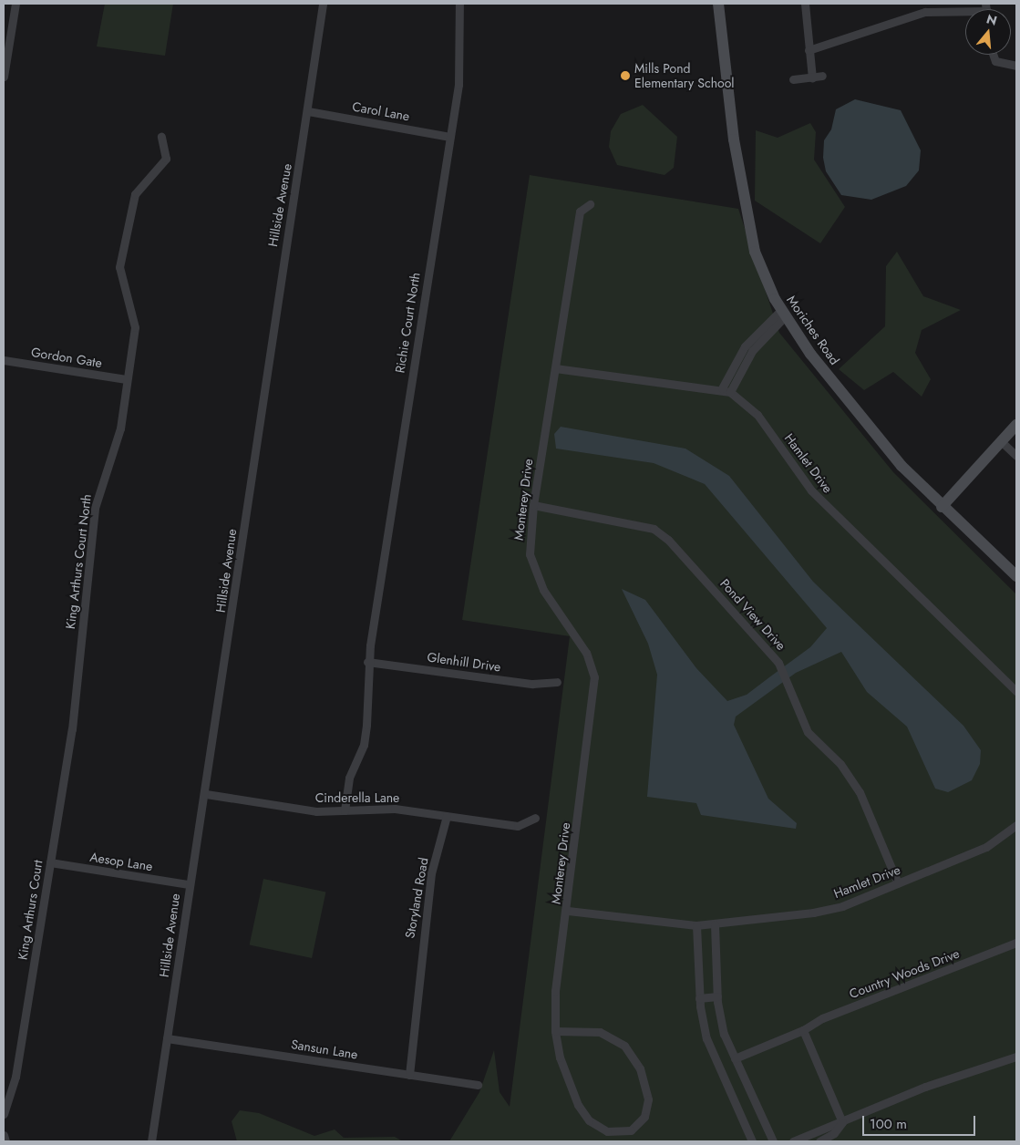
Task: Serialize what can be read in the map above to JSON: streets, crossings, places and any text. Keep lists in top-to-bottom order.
{
  "streets": {
    "main road": ["Moriches Road"],
    "street": [
      "Carol Lane",
      "Hillside Avenue",
      "Richie Court North",
      "Gordon Gate",
      "Hamlet Drive",
      "Monterey Drive",
      "King Arthurs Court North",
      "Pond View Drive",
      "Glenhill Drive",
      "Cinderella Lane",
      "Aesop Lane",
      "Storyland Road",
      "King Arthurs Court",
      "Country Woods Drive",
      "Sansun Lane"
    ]
  },
  "crossings": [
    ["Carol Lane", "Hillside Avenue"],
    ["Carol Lane", "Richie Court North"],
    ["Hillside Avenue", "Cinderella Lane"],
    ["Hillside Avenue", "Aesop Lane"],
    ["Hillside Avenue", "Sansun Lane"],
    ["Richie Court North", "Glenhill Drive"],
    ["Gordon Gate", "King Arthurs Court North"],
    ["Hamlet Drive", "Monterey Drive"],
    ["Hamlet Drive", "Pond View Drive"],
    ["Monterey Drive", "Pond View Drive"],
    ["King Arthurs Court North", "King Arthurs Court"],
    ["Cinderella Lane", "Storyland Road"],
    ["Aesop Lane", "King Arthurs Court"],
    ["Storyland Road", "Sansun Lane"]
  ],
  "places": ["Mills Pond Elementary School"],
  "scale_bar": "100 m",
  "north": "top"
}
